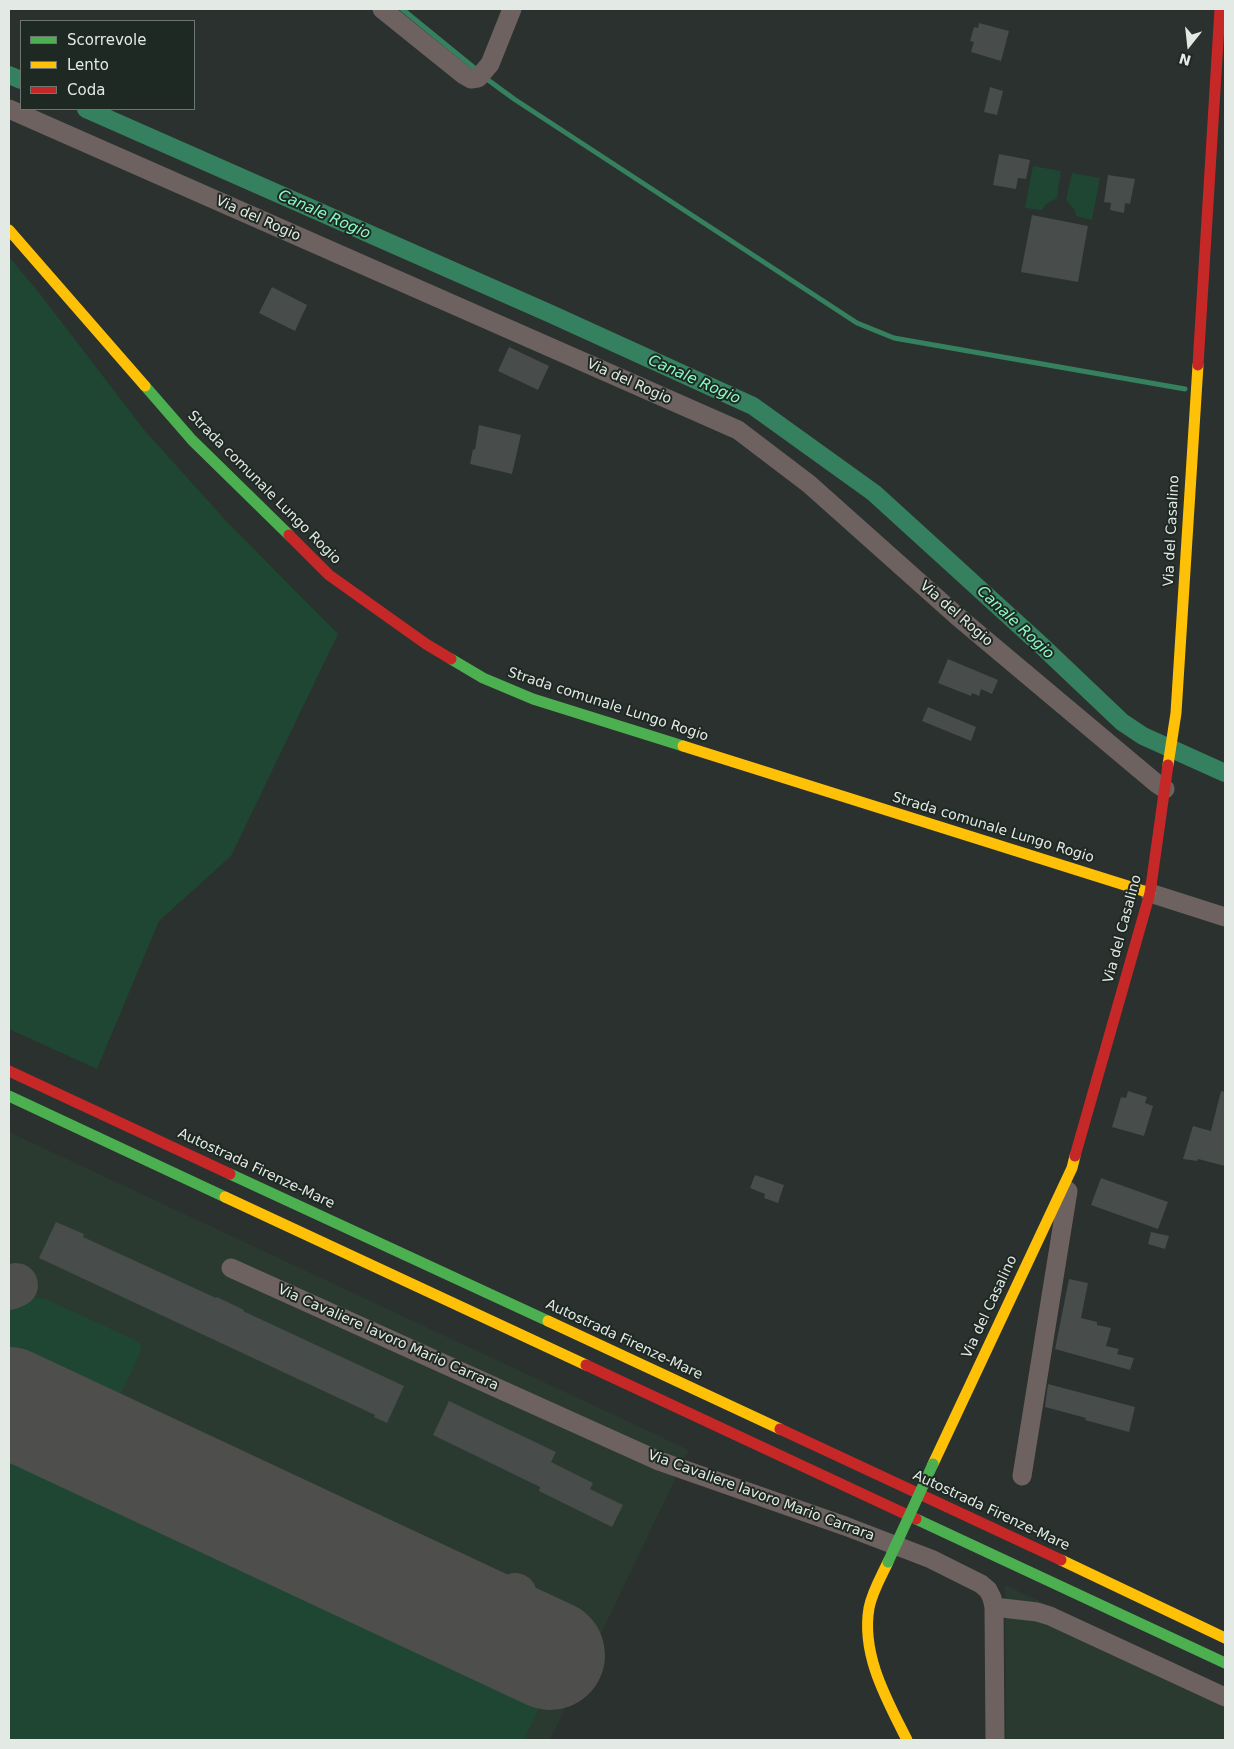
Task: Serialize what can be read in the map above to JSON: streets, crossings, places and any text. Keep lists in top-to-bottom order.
{
  "streets": {
    "main road": ["Strada comunale Lungo Rogio", "Via del Casalino", "Autostrada Firenze-Mare"],
    "street": ["Via del Rogio", "Via Cavaliere lavoro Mario Carrara"]
  },
  "crossings": [
    ["Via del Rogio", "Via del Casalino"],
    ["Strada comunale Lungo Rogio", "Via del Casalino"]
  ],
  "water": ["Canale Rogio"],
  "legend": ["Scorrevole", "Lento", "Coda"],
  "north": "bottom"
}
